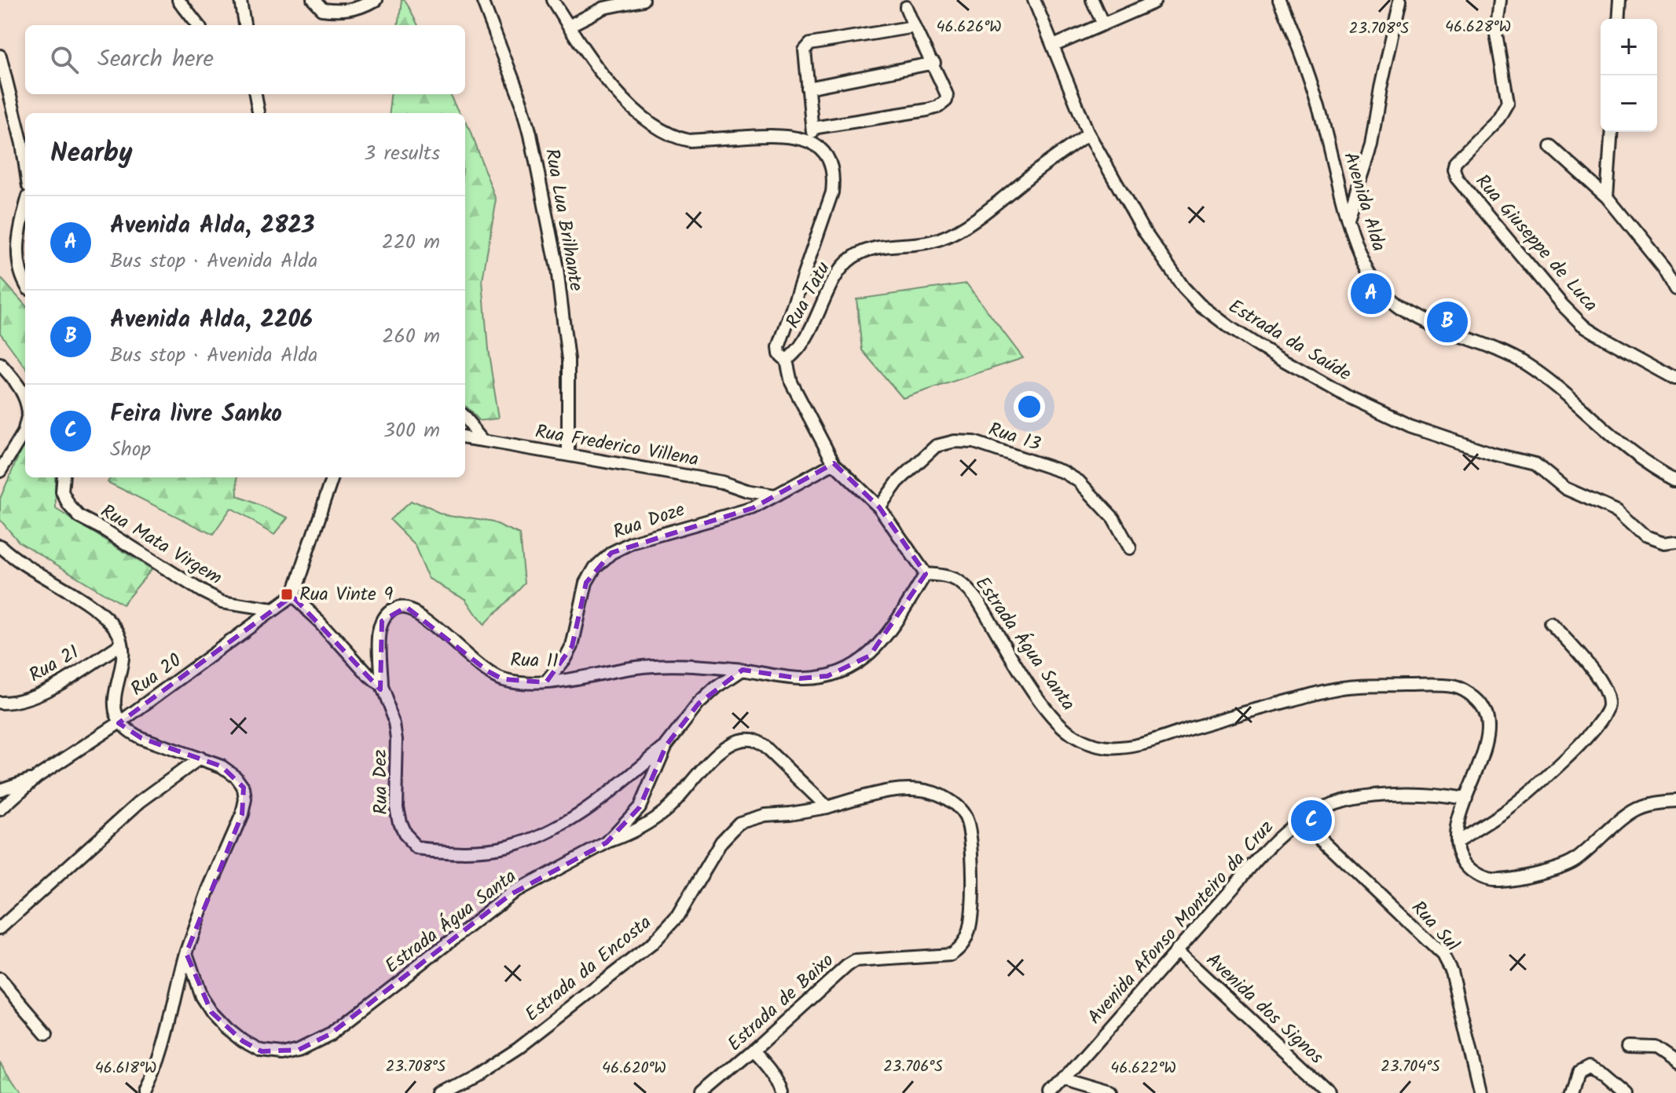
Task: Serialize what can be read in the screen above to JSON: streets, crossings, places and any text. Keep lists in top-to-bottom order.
{
  "streets": {
    "street": [
      "Avenida Alda",
      "Rua Lua Brilhante",
      "Rua Giuseppe de Luca",
      "Rua Tatu",
      "Estrada da Saúde",
      "Rua 13",
      "Rua Frederico Villena",
      "Rua Doze",
      "Rua Mata Virgem",
      "Estrada Água Santa",
      "Rua 11",
      "Rua 21",
      "Rua 20",
      "Rua Dez",
      "Avenida Afonso Monteiro da Cruz",
      "Rua Sul",
      "Estrada da Encosta",
      "Estrada de Baixo",
      "Avenida dos Signos"
    ]
  },
  "crossings": [
    ["Rua Lua Brilhante", "Rua Frederico Villena"],
    ["Rua Tatu", "Estrada da Saúde"],
    ["Rua Frederico Villena", "Rua Doze"],
    ["Rua Doze", "Rua 11"],
    ["Rua Mata Virgem", "Rua 20"],
    ["Estrada Água Santa", "Rua 11"],
    ["Estrada Água Santa", "Rua Dez"],
    ["Estrada Água Santa", "Avenida Afonso Monteiro da Cruz"],
    ["Rua 11", "Rua Dez"],
    ["Rua 20", "Rua Dez"],
    ["Avenida Afonso Monteiro da Cruz", "Rua Sul"],
    ["Avenida Afonso Monteiro da Cruz", "Avenida dos Signos"],
    ["Estrada da Encosta", "Estrada de Baixo"]
  ],
  "places": {
    "transit": ["Rua Vinte 9"]
  },
  "page": {
    "map_buttons": ["+", "−"],
    "search": "Search here",
    "heading": ["Nearby", "3 results"],
    "list": [
      {
        "mark": "A",
        "name": "Avenida Alda, 2823",
        "note": "Bus stop · Avenida Alda",
        "value": "220 m"
      },
      {
        "mark": "B",
        "name": "Avenida Alda, 2206",
        "note": "Bus stop · Avenida Alda",
        "value": "260 m"
      },
      {
        "mark": "C",
        "name": "Feira livre Sanko",
        "note": "Shop",
        "value": "300 m"
      }
    ],
    "pins": ["A", "B", "C"]
  },
  "coordinates": [
    "46.626°W",
    "46.628°W",
    "23.708°S",
    "23.706°S",
    "23.704°S",
    "46.618°W",
    "46.620°W",
    "46.622°W"
  ]
}
